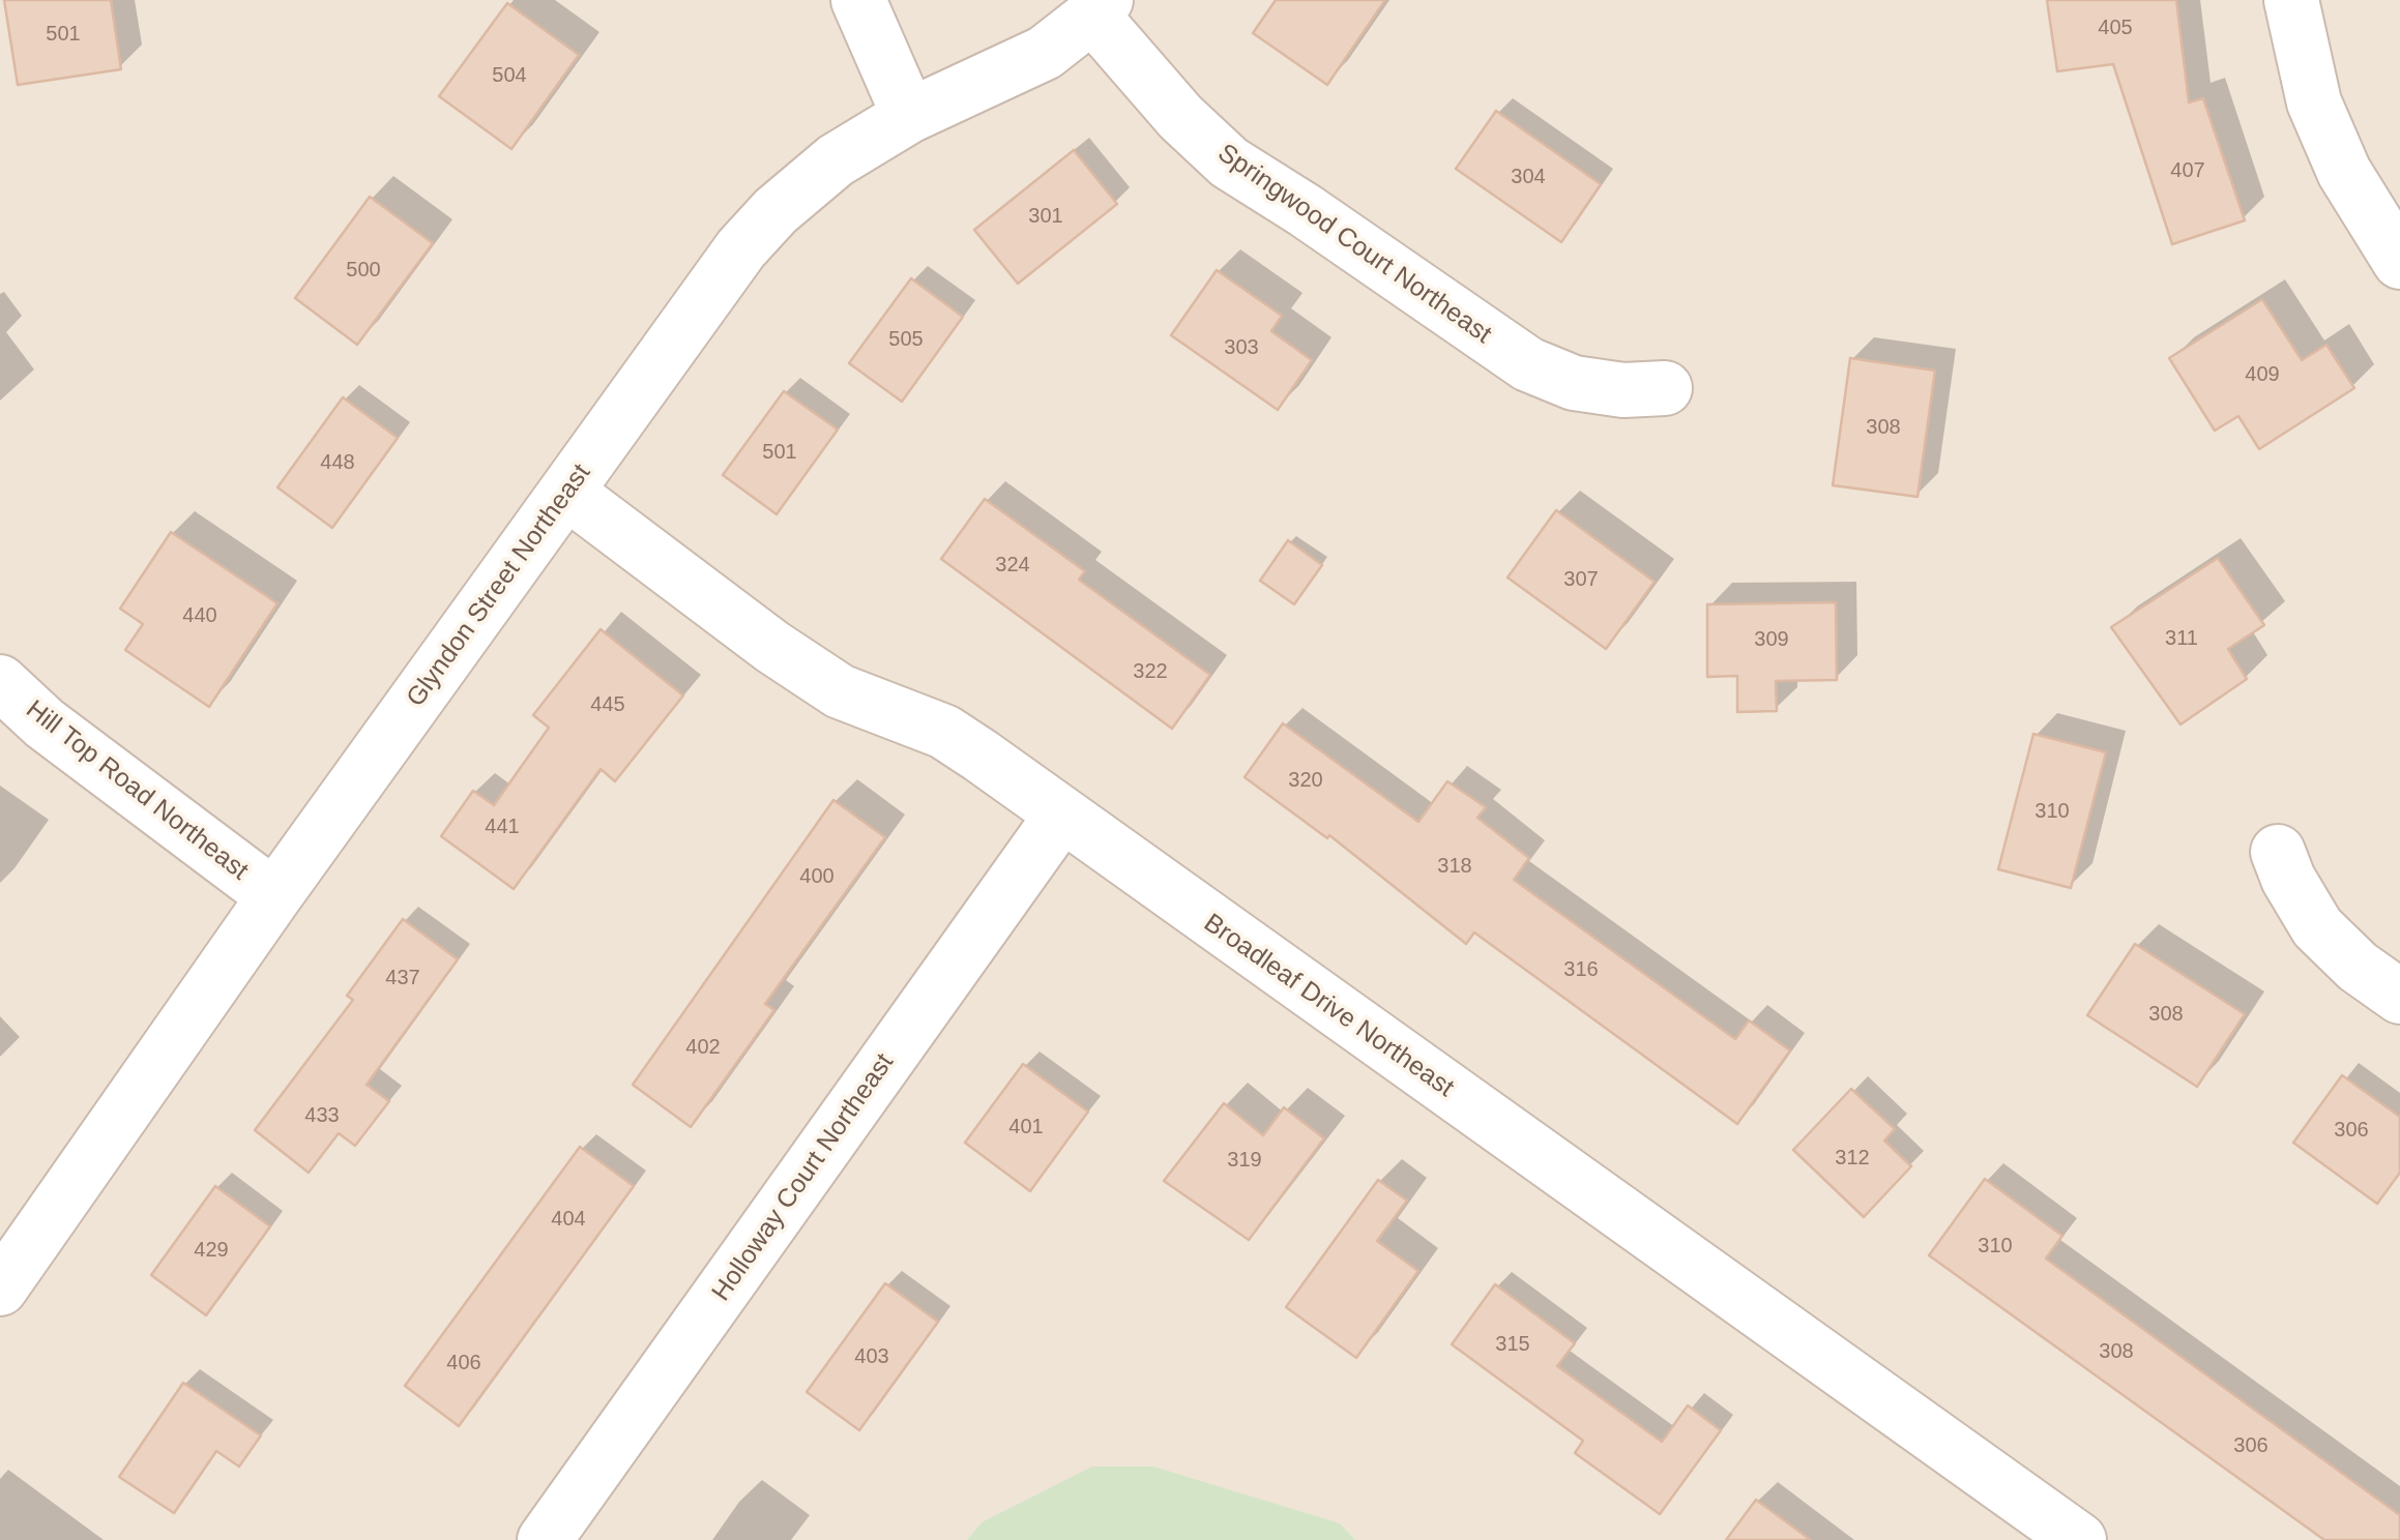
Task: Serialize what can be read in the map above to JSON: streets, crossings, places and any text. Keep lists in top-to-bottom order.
{
  "streets": {
    "street": [
      "Springwood Court Northeast",
      "Glyndon Street Northeast",
      "Hill Top Road Northeast",
      "Broadleaf Drive Northeast",
      "Holloway Court Northeast"
    ]
  },
  "crossings": [
    ["Springwood Court Northeast", "Glyndon Street Northeast"],
    ["Glyndon Street Northeast", "Hill Top Road Northeast"],
    ["Glyndon Street Northeast", "Broadleaf Drive Northeast"],
    ["Broadleaf Drive Northeast", "Holloway Court Northeast"]
  ],
  "house_numbers": [
    "405",
    "501",
    "504",
    "407",
    "304",
    "301",
    "500",
    "505",
    "303",
    "409",
    "308",
    "501",
    "448",
    "324",
    "307",
    "440",
    "311",
    "309",
    "322",
    "445",
    "320",
    "310",
    "441",
    "318",
    "400",
    "316",
    "437",
    "308",
    "402",
    "433",
    "401",
    "306",
    "312",
    "319",
    "404",
    "310",
    "429",
    "315",
    "308",
    "403",
    "406",
    "306"
  ]
}
